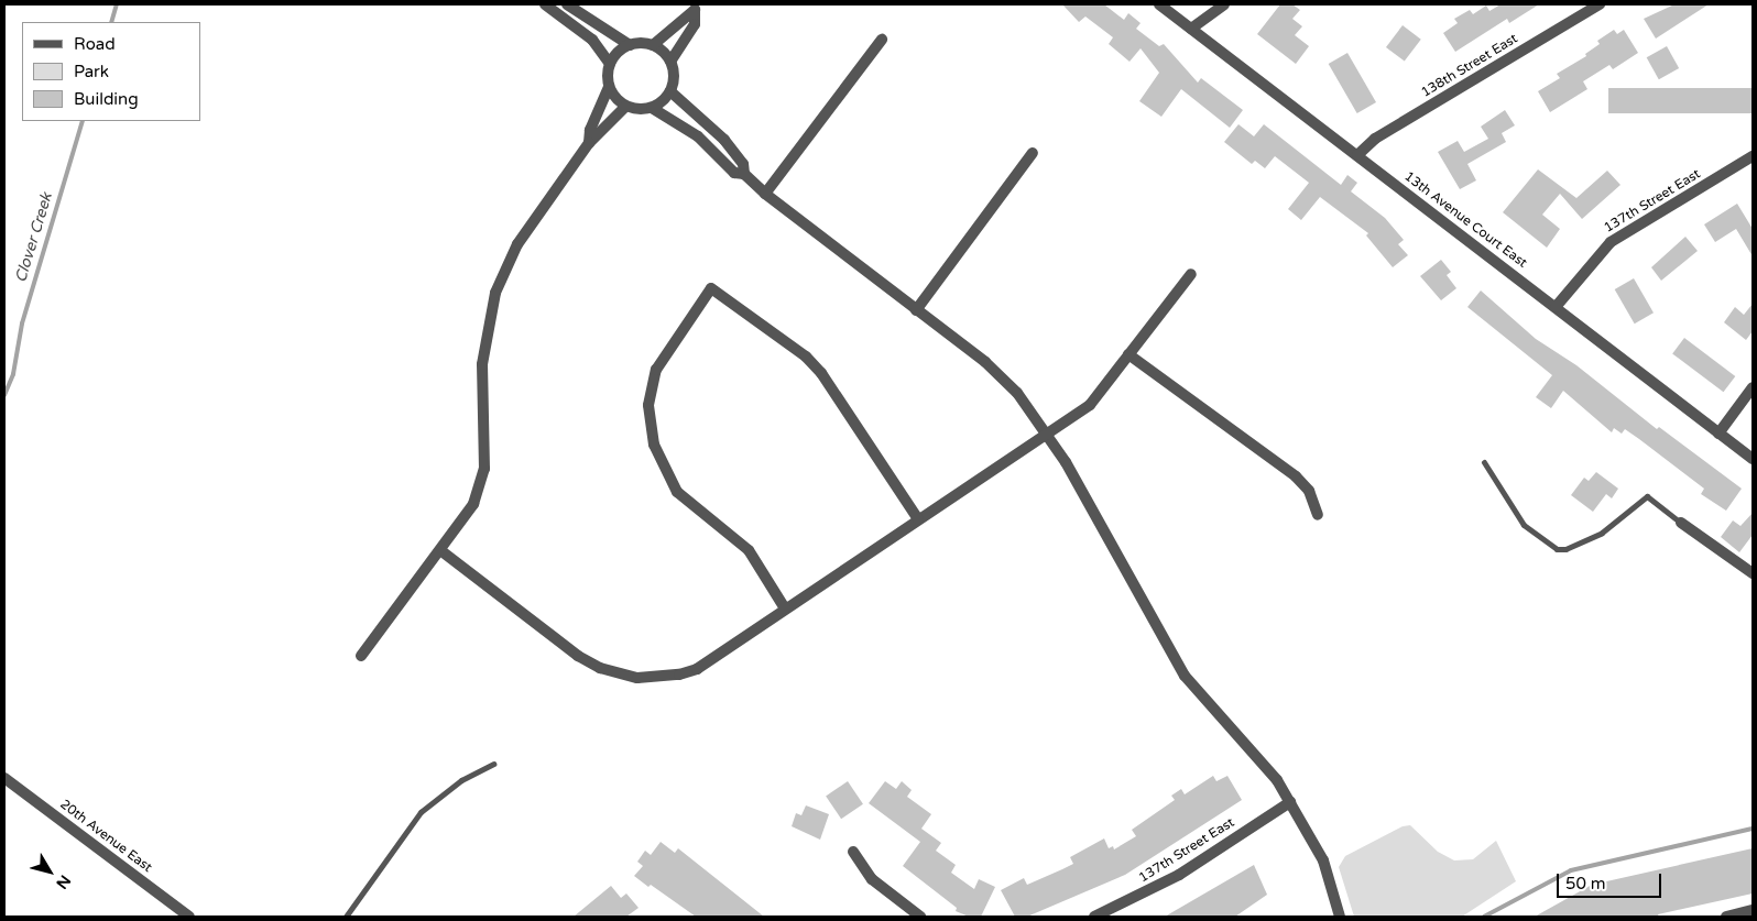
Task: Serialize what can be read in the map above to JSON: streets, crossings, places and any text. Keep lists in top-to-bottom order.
{
  "streets": {
    "street": [
      "138th Street East",
      "137th Street East",
      "13th Avenue Court East",
      "20th Avenue East"
    ]
  },
  "crossings": [
    ["138th Street East", "13th Avenue Court East"],
    ["137th Street East", "13th Avenue Court East"]
  ],
  "water": ["Clover Creek"],
  "legend": ["Road", "Park", "Building"],
  "scale_bar": "50 m",
  "north": "bottom right"
}
